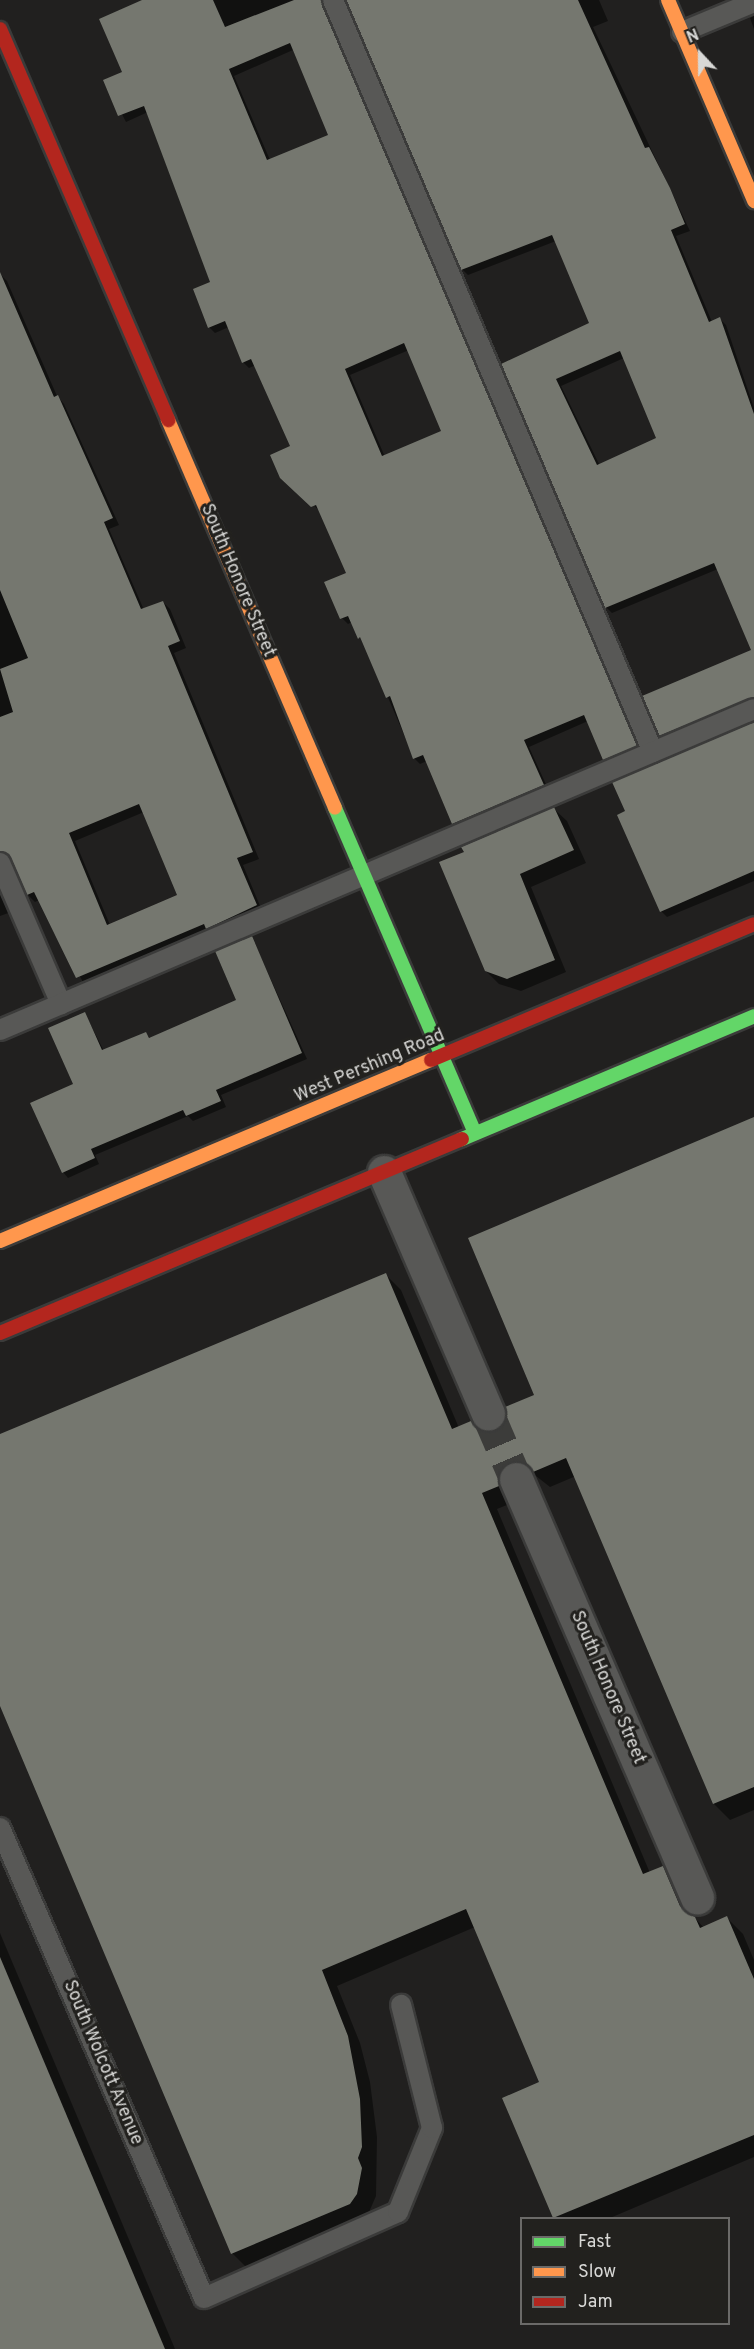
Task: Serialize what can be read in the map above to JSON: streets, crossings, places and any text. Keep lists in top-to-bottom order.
{
  "streets": {
    "street": ["South Honore Street", "West Pershing Road"],
    "lane": ["South Wolcott Avenue"]
  },
  "crossings": [
    ["South Honore Street", "West Pershing Road"]
  ],
  "legend": ["Fast", "Slow", "Jam"],
  "north": "top"
}
